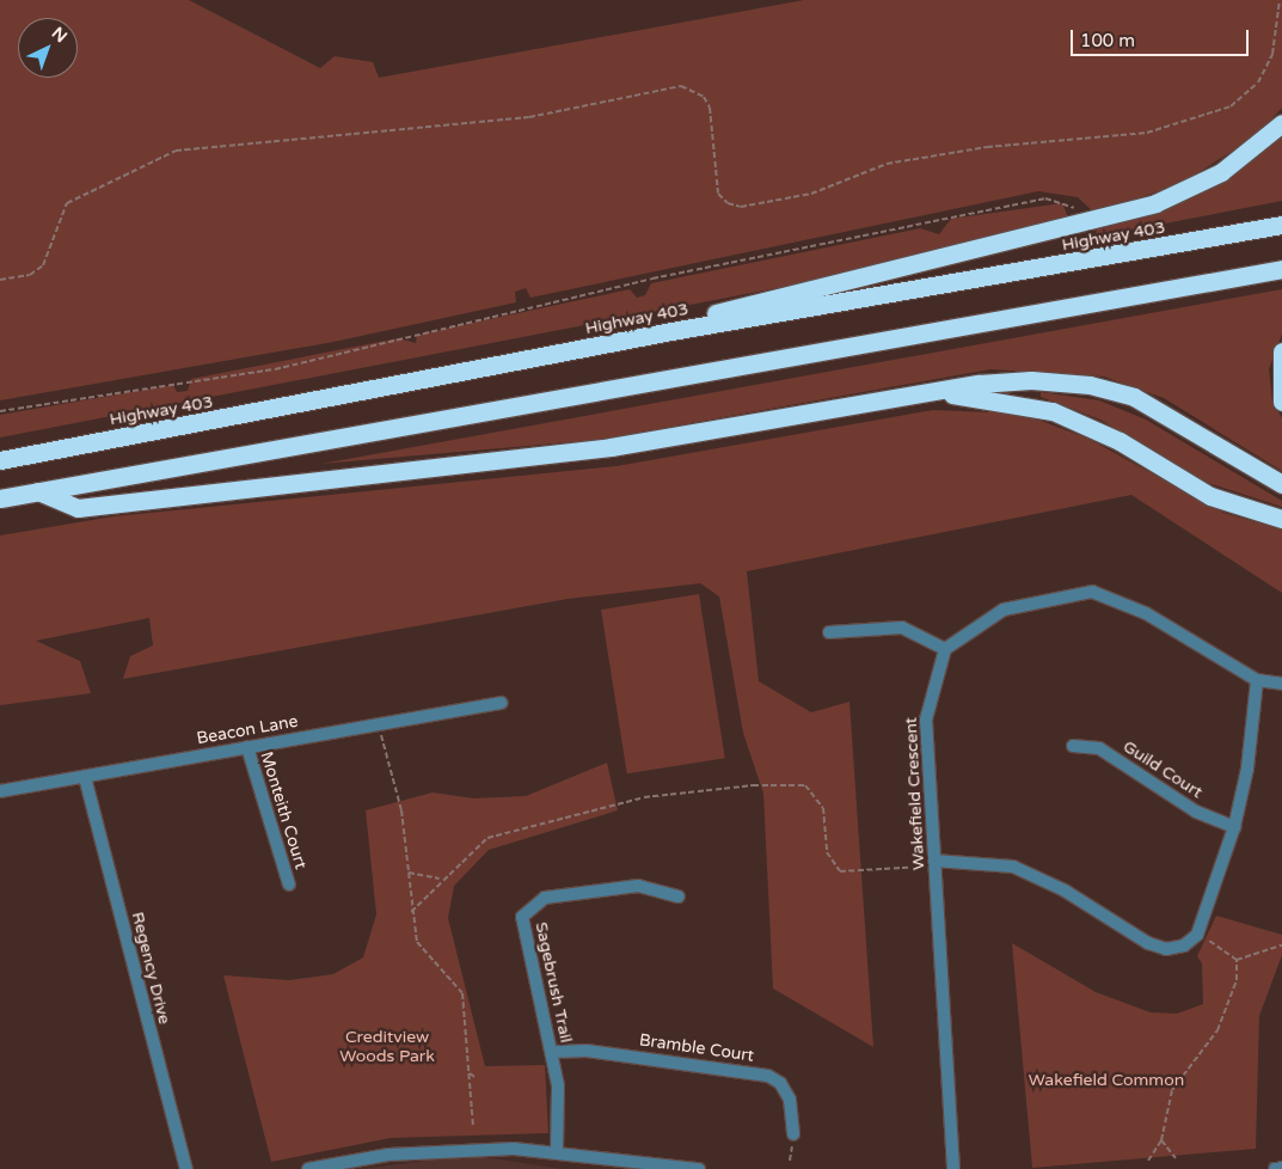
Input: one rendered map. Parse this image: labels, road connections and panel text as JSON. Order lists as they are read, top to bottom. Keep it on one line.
{"streets":{"highway":["Highway 403"],"street":["Beacon Lane","Guild Court","Wakefield Crescent","Monteith Court","Regency Drive","Sagebrush Trail","Bramble Court"]},"crossings":[["Beacon Lane","Monteith Court"],["Beacon Lane","Regency Drive"],["Sagebrush Trail","Bramble Court"]],"parks":["Creditview Woods Park","Wakefield Common"],"scale_bar":"100 m","north":"top right"}
